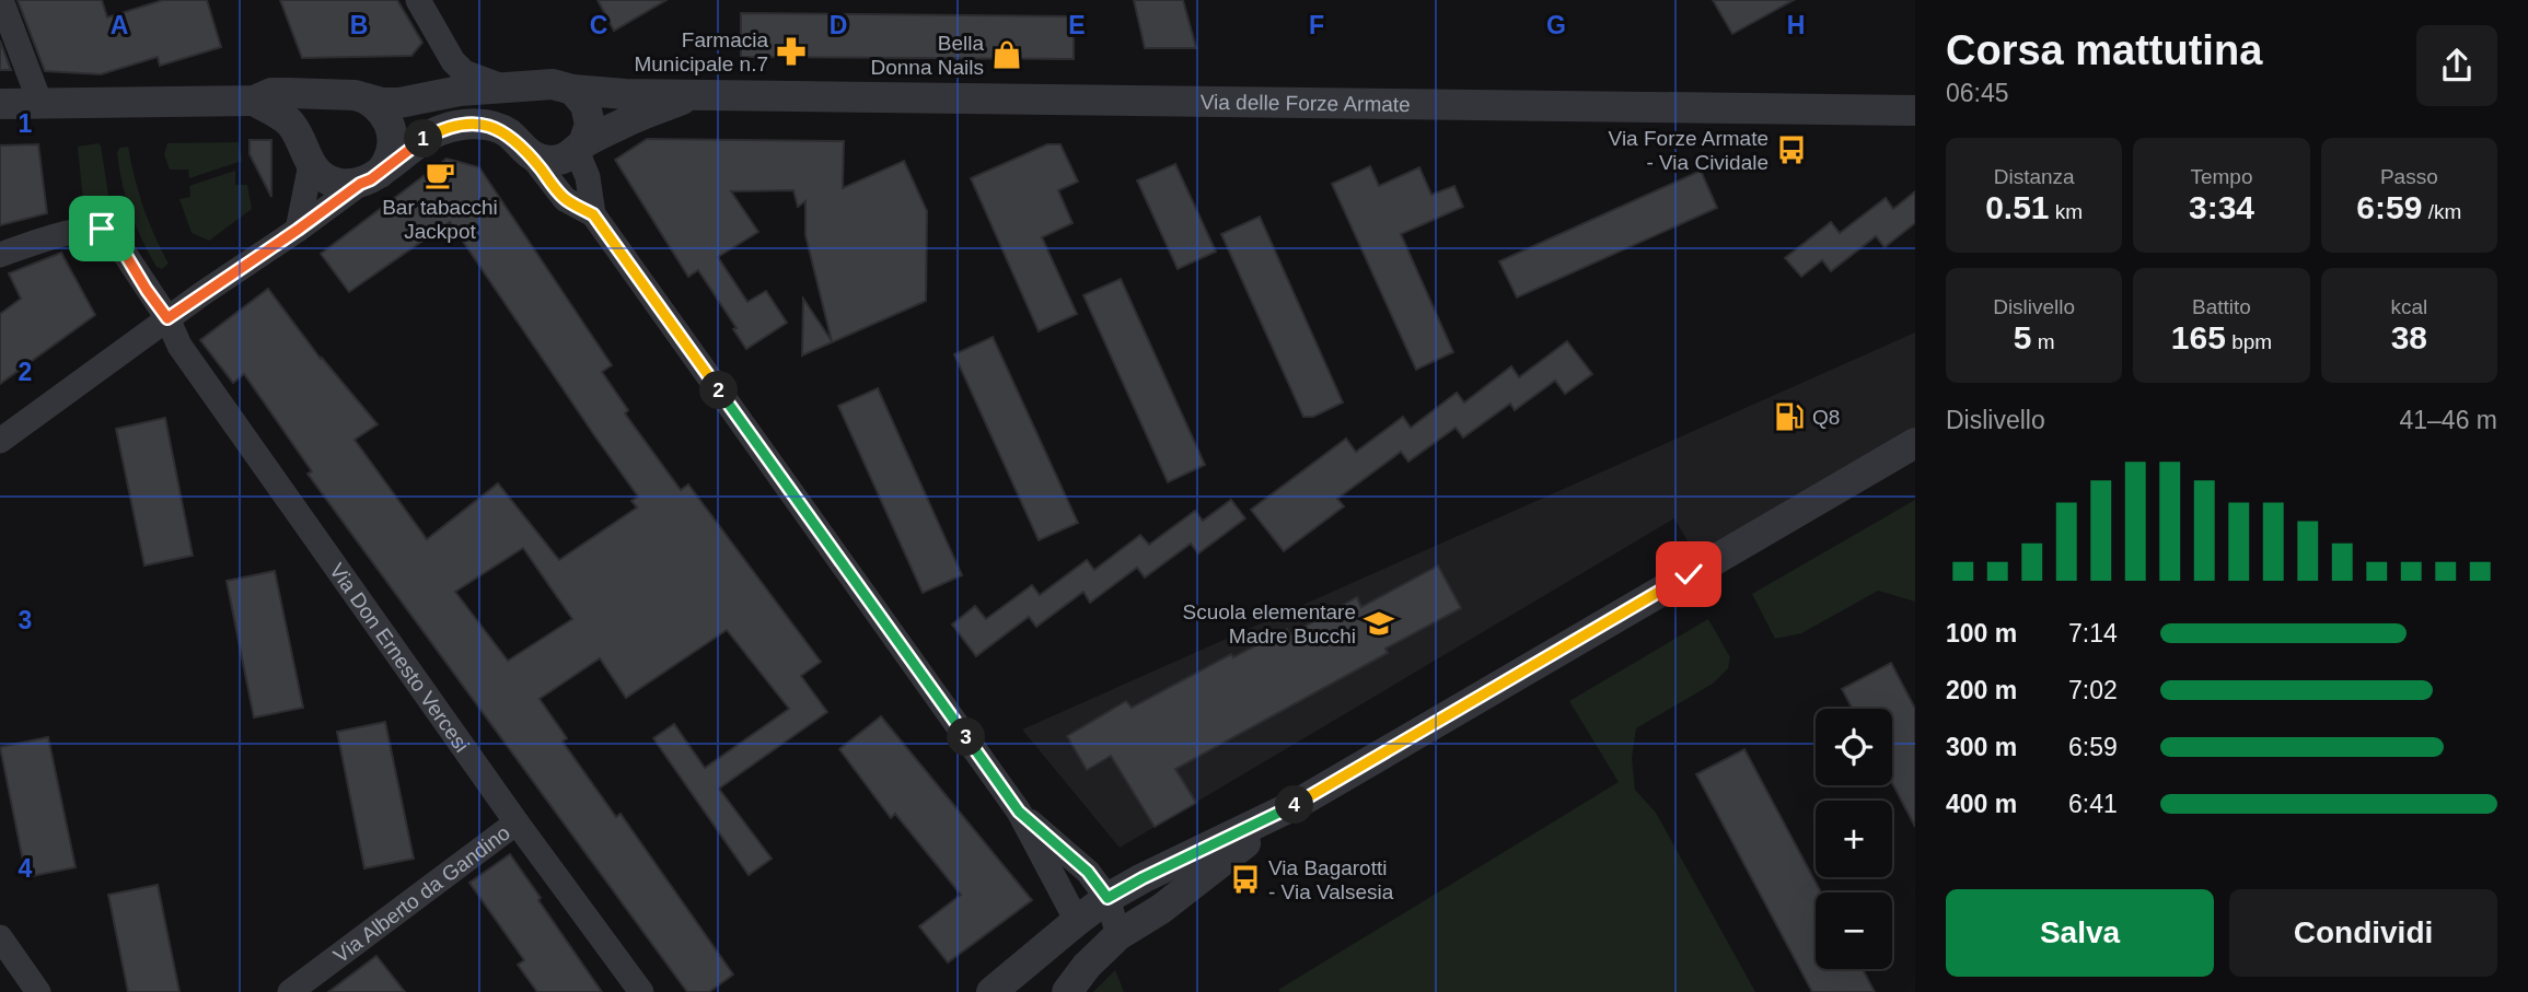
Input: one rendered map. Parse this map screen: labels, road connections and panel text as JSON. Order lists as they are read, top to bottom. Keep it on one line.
{"streets":{"street":["Via delle Forze Armate","Via Don Ernesto Vercesi","Via Alberto da Gandino"]},"crossings":[["Via delle Forze Armate","Via Don Ernesto Vercesi"],["Via Don Ernesto Vercesi","Via Alberto da Gandino"]],"places":{"pharmacy":["Farmacia Municipale n.7"],"shop":["Bella Donna Nails"],"bus stop":["Via Forze Armate - Via Cividale","Via Bagarotti - Via Valsesia"],"cafe":["Bar tabacchi Jackpot"],"fuel station":["Q8"],"school or university":["Scuola elementare Madre Bucchi"]},"page":{"heading":["Corsa mattutina","06:45"],"pins":["1","2","3","4"],"stats":[["Distanza","0.51 km"],["Tempo","3:34"],["Passo","6:59 /km"],["Dislivello","5 m"],["Battito","165 bpm"],["kcal","38"]],"chart":["Dislivello","41–46 m"],"list":[{"name":"100 m","note":"7:14"},{"name":"200 m","note":"7:02"},{"name":"300 m","note":"6:59"},{"name":"400 m","note":"6:41"}],"map_buttons":["+","−"],"buttons":["Salva","Condividi"]},"grid":{"columns":["A","B","C","D","E","F","G","H"],"rows":["1","2","3","4"]}}
